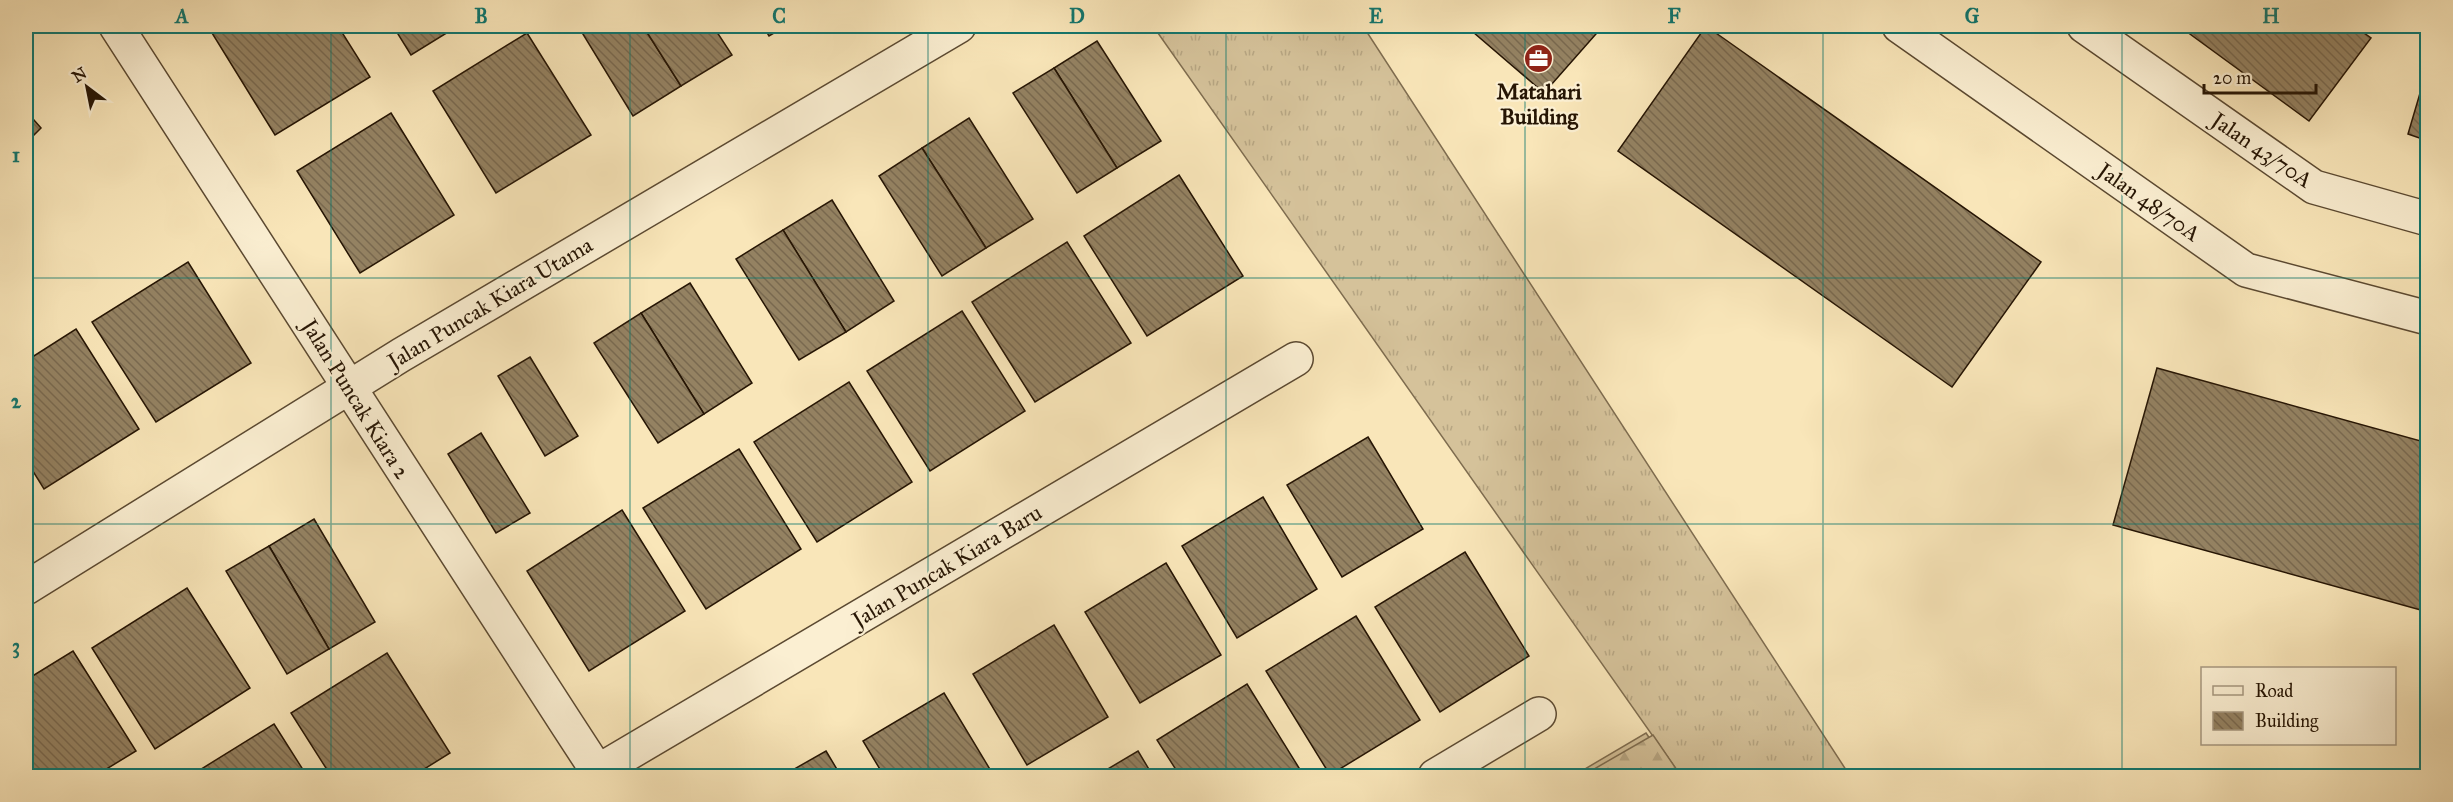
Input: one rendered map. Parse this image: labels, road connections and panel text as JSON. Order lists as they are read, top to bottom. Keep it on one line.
{"streets":{"street":["Jalan 43/70A","Jalan 48/70A","Jalan Puncak Kiara Utama","Jalan Puncak Kiara 2","Jalan Puncak Kiara Baru"]},"crossings":[["Jalan Puncak Kiara Utama","Jalan Puncak Kiara 2"],["Jalan Puncak Kiara 2","Jalan Puncak Kiara Baru"]],"places":{"office":["Matahari Building"]},"legend":["Road","Building"],"scale_bar":"20 m","north":"top left","grid":{"columns":["A","B","C","D","E","F","G","H"],"rows":["1","2","3"]}}
